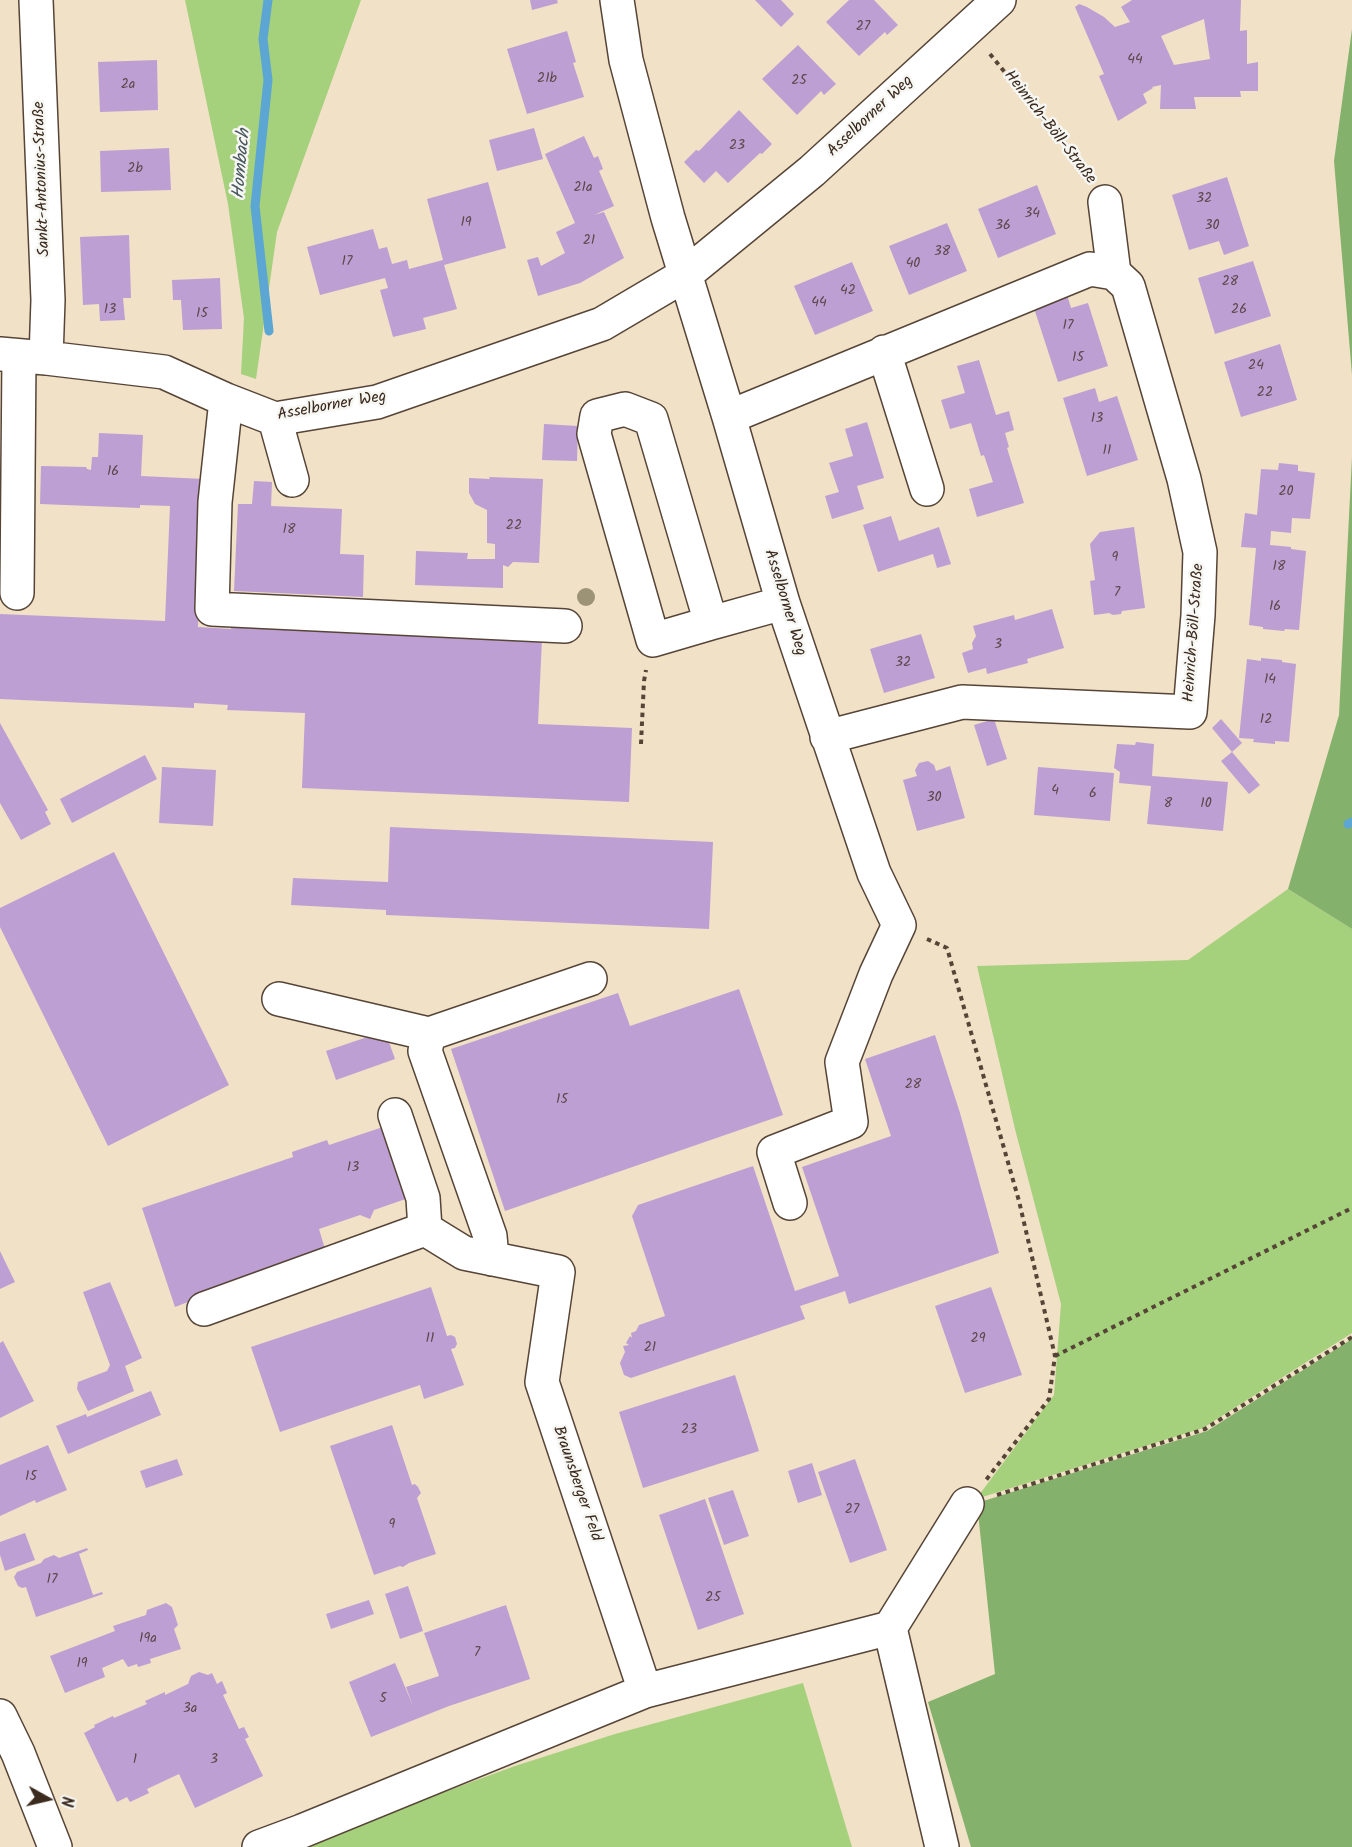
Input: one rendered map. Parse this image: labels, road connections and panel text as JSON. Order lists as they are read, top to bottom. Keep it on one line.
{"streets":{"street":["Asselborner Weg","Heinrich-Böll-Straße","Sankt-Antonius-Straße","Braunsberger Feld"]},"crossings":[["Asselborner Weg","Heinrich-Böll-Straße"],["Asselborner Weg","Sankt-Antonius-Straße"]],"water":["Hombach"],"house_numbers":["27","44","21b","25","2a","23","2b","21a","32","34","19","36","30","21","38","17","40","28","42","44","13","26","15","17","15","24","22","13","11","16","20","22","18","9","18","7","16","3","32","14","12","4","6","30","8","10","28","15","13","11","29","21","23","15","27","9","17","25","19a","7","19","5","3a","1","3"],"north":"right"}
